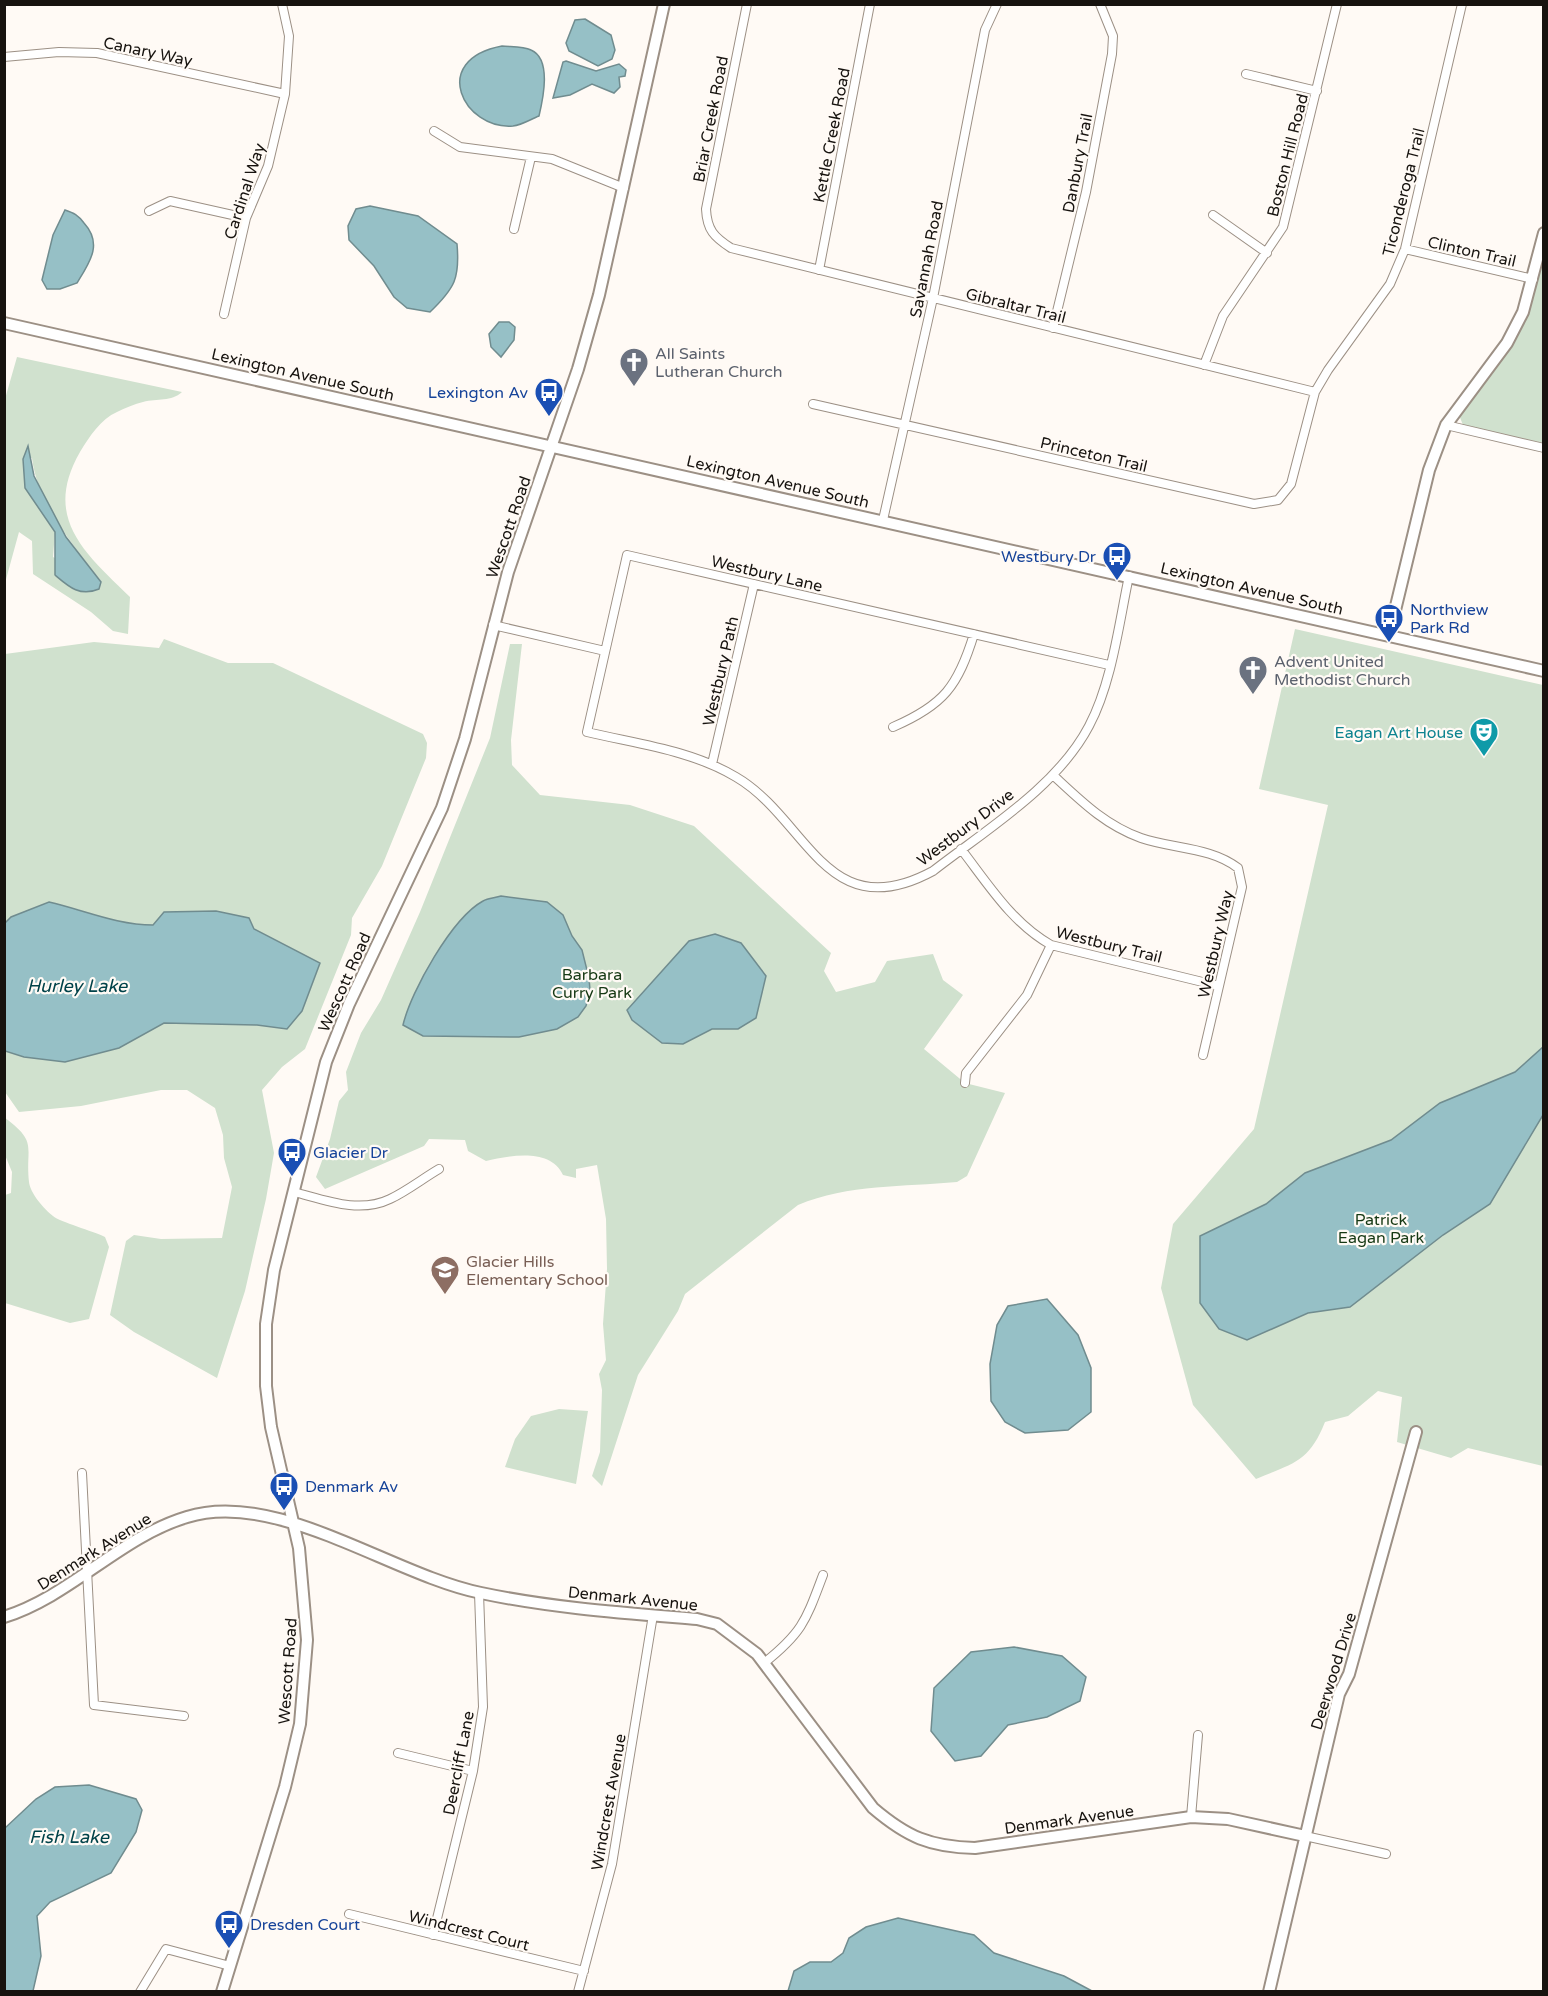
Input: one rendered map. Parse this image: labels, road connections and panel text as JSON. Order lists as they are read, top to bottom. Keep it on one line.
{"streets":{"street":["Canary Way","Briar Creek Road","Kettle Creek Road","Boston Hill Road","Danbury Trail","Cardinal Way","Ticonderoga Trail","Clinton Trail","Savannah Road","Gibraltar Trail","Lexington Avenue South","Princeton Trail","Wescott Road","Westbury Lane","Westbury Path","Westbury Drive","Westbury Trail","Westbury Way","Denmark Avenue","Deerwood Drive","Deercliff Lane","Windcrest Avenue","Windcrest Court"]},"crossings":[["Canary Way","Cardinal Way"],["Briar Creek Road","Gibraltar Trail"],["Kettle Creek Road","Gibraltar Trail"],["Boston Hill Road","Gibraltar Trail"],["Danbury Trail","Gibraltar Trail"],["Ticonderoga Trail","Clinton Trail"],["Ticonderoga Trail","Gibraltar Trail"],["Ticonderoga Trail","Princeton Trail"],["Savannah Road","Gibraltar Trail"],["Savannah Road","Lexington Avenue South"],["Savannah Road","Princeton Trail"],["Lexington Avenue South","Wescott Road"],["Lexington Avenue South","Westbury Drive"],["Wescott Road","Denmark Avenue"],["Westbury Lane","Westbury Path"],["Westbury Lane","Westbury Drive"],["Westbury Path","Westbury Drive"],["Westbury Drive","Westbury Trail"],["Westbury Drive","Westbury Way"],["Westbury Trail","Westbury Way"],["Denmark Avenue","Deerwood Drive"],["Denmark Avenue","Deercliff Lane"],["Denmark Avenue","Windcrest Avenue"],["Deercliff Lane","Windcrest Court"],["Windcrest Avenue","Windcrest Court"]],"water":["Hurley Lake","Fish Lake"],"parks":["Barbara Curry Park","Patrick Eagan Park"],"places":{"church":["All Saints Lutheran Church","Advent United Methodist Church"],"bus stop":["Lexington Av","Westbury Dr","Northview Park Rd","Glacier Dr","Denmark Av","Dresden Court"],"theatre":["Eagan Art House"],"school or university":["Glacier Hills Elementary School"]}}
